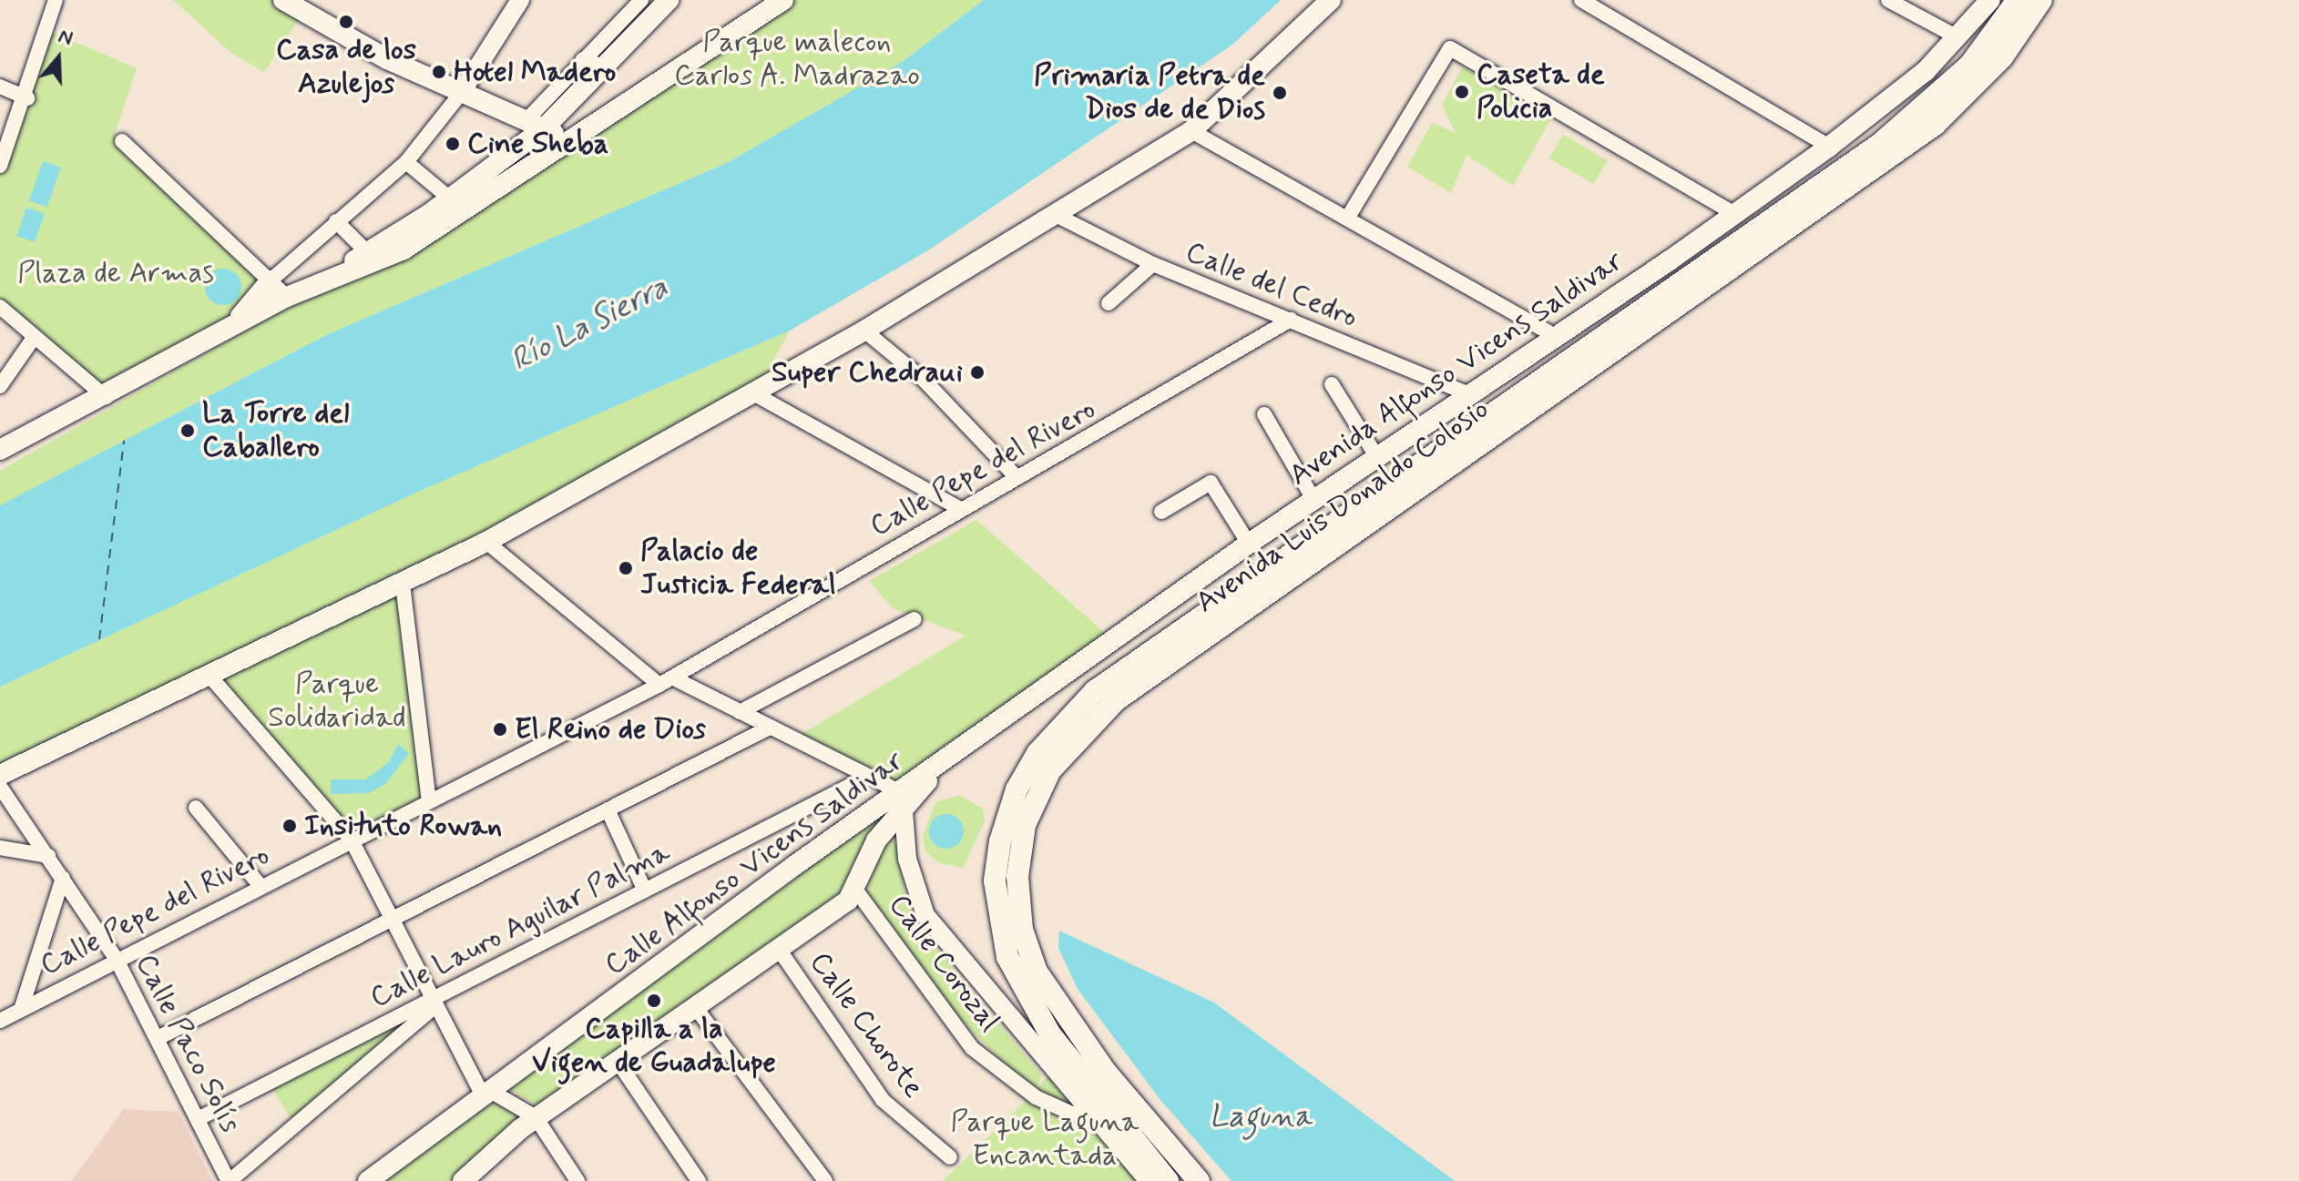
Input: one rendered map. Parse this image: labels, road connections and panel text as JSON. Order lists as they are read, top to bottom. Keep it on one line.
{"streets":{"main road":["Avenida Alfonso Vicens Saldivar","Avenida Luis Donaldo Colosio","Calle Alfonso Vicens Saldivar"],"street":["Calle del Cedro","Calle Pepe del Rivero","Calle Lauro Aguilar Palma","Calle Corozal","Calle Chorote","Calle Paco Solís"]},"crossings":[["Calle del Cedro","Avenida Alfonso Vicens Saldivar"],["Calle del Cedro","Calle Pepe del Rivero"],["Avenida Alfonso Vicens Saldivar","Calle Alfonso Vicens Saldivar"],["Calle Pepe del Rivero","Calle Paco Solís"],["Avenida Luis Donaldo Colosio","Calle Alfonso Vicens Saldivar"],["Avenida Luis Donaldo Colosio","Calle Corozal"],["Calle Alfonso Vicens Saldivar","Calle Corozal"],["Calle Lauro Aguilar Palma","Calle Paco Solís"]],"water":["Río La Sierra","Laguna"],"parks":["Parque malecon Carlos A. Madrazao","Plaza de Armas","Parque Solidaridad","Parque Laguna Encantada"],"places":["Casa de los Azulejos","Hotel Madero","Caseta de Policia","Primaria Petra de Dios de de Dios","Cine Sheba","Super Chedraui","La Torre del Caballero","Palacio de Justicia Federal","El Reino de Dios","Insituto Rowan","Capilla a la Vigen de Guadalupe"],"north":"top"}
